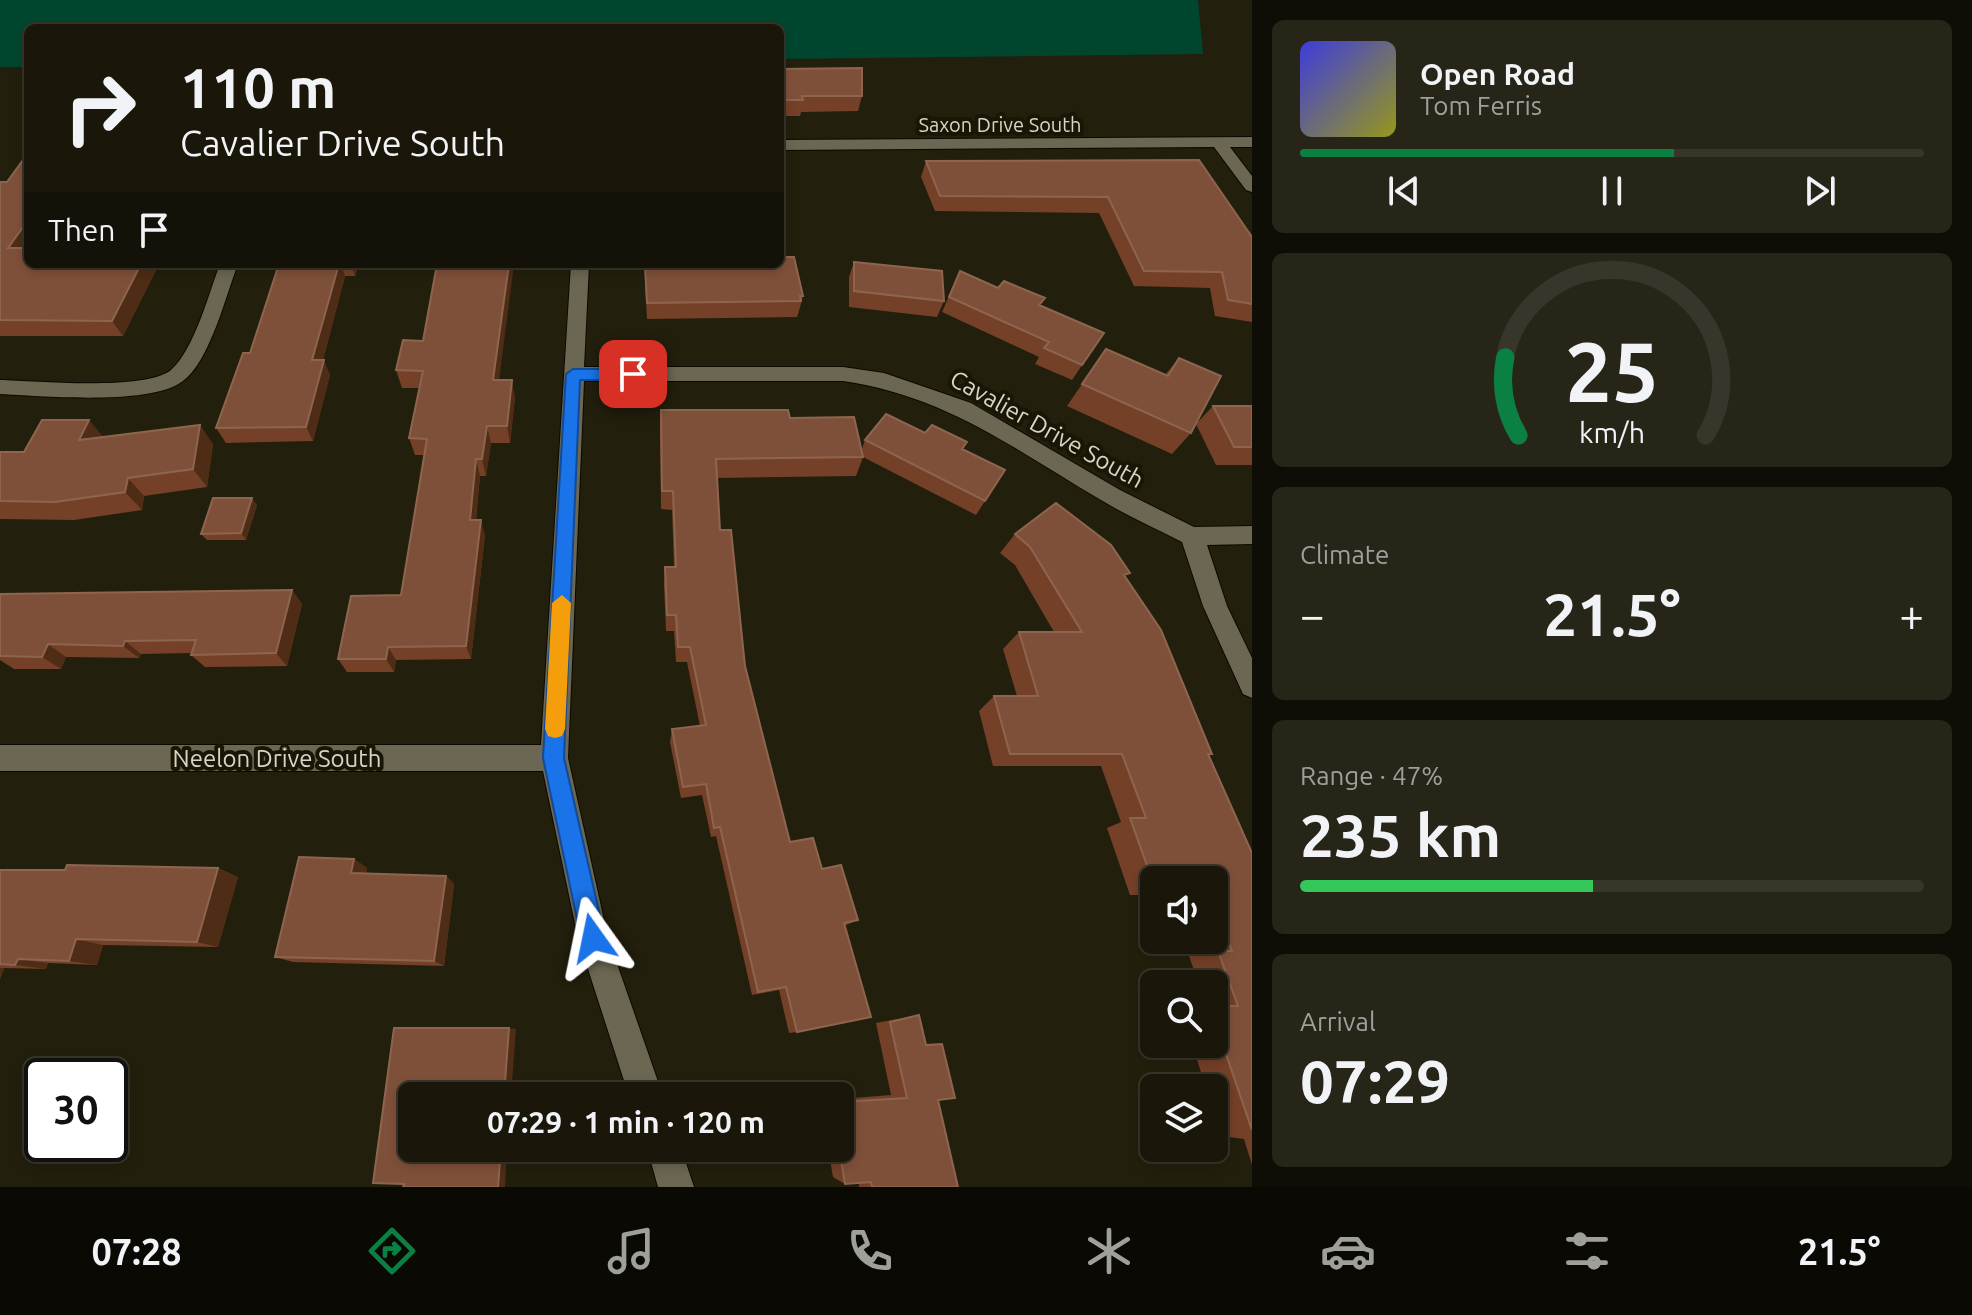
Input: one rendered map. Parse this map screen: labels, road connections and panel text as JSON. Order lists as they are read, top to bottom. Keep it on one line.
{"streets":{"street":["Saxon Drive South","Cavalier Drive South","Neelon Drive South"]},"page":{"turn":["110 m","Cavalier Drive South"],"song":["Open Road","Tom Ferris"],"then":"Then","tile":["Climate",["Range · 47%","235 km"],["Arrival","07:29"]],"heat":["−","21.5°","+"],"limit":"30","trip":"07:29 · 1 min · 120 m","tabs":["07:28","21.5°"],"gauge":["25","km/h"]}}
